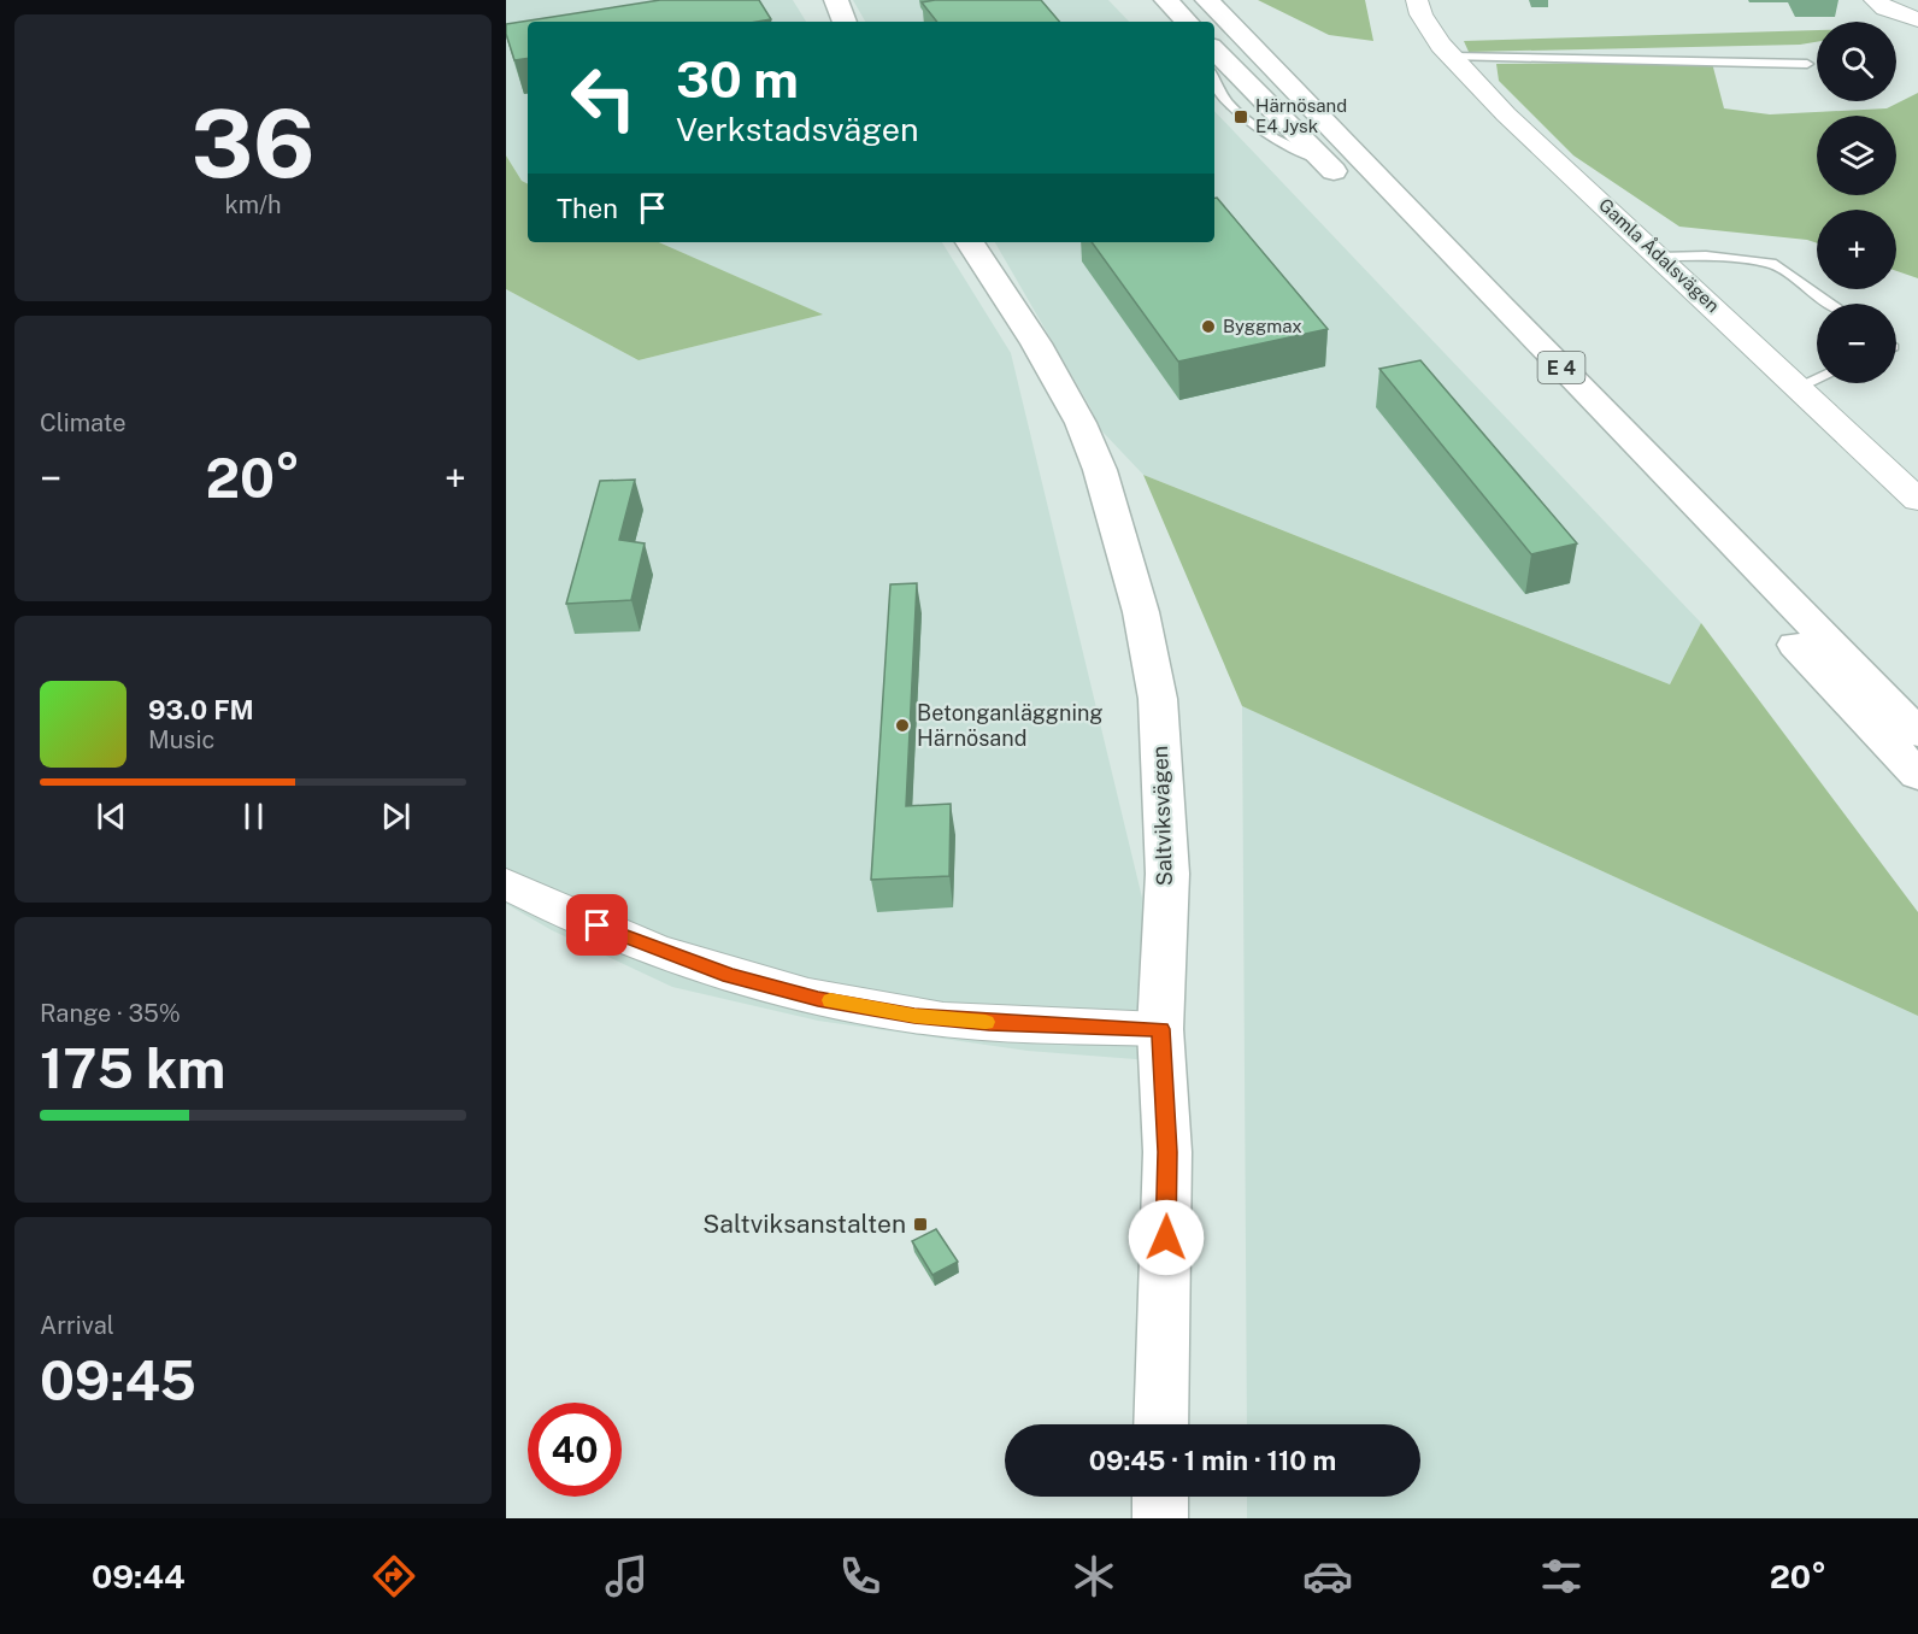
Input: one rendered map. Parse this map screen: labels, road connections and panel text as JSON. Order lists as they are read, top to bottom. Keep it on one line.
{"streets":{"main road":["E 4","Saltviksvägen"],"street":["Gamla Ådalsvägen"]},"places":{"transit":["Härnösand E4 Jysk","Saltviksanstalten"],"other":["Byggmax","Betonganläggning Härnösand"]},"page":{"tile":[["36","km/h"],"Climate",["Range · 35%","175 km"],["Arrival","09:45"]],"map_buttons":["+","−"],"turn":["30 m","Verkstadsvägen"],"then":"Then","heat":["−","20°","+"],"song":["93.0 FM","Music"],"limit":"40","trip":"09:45 · 1 min · 110 m","tabs":["09:44","20°"]}}
